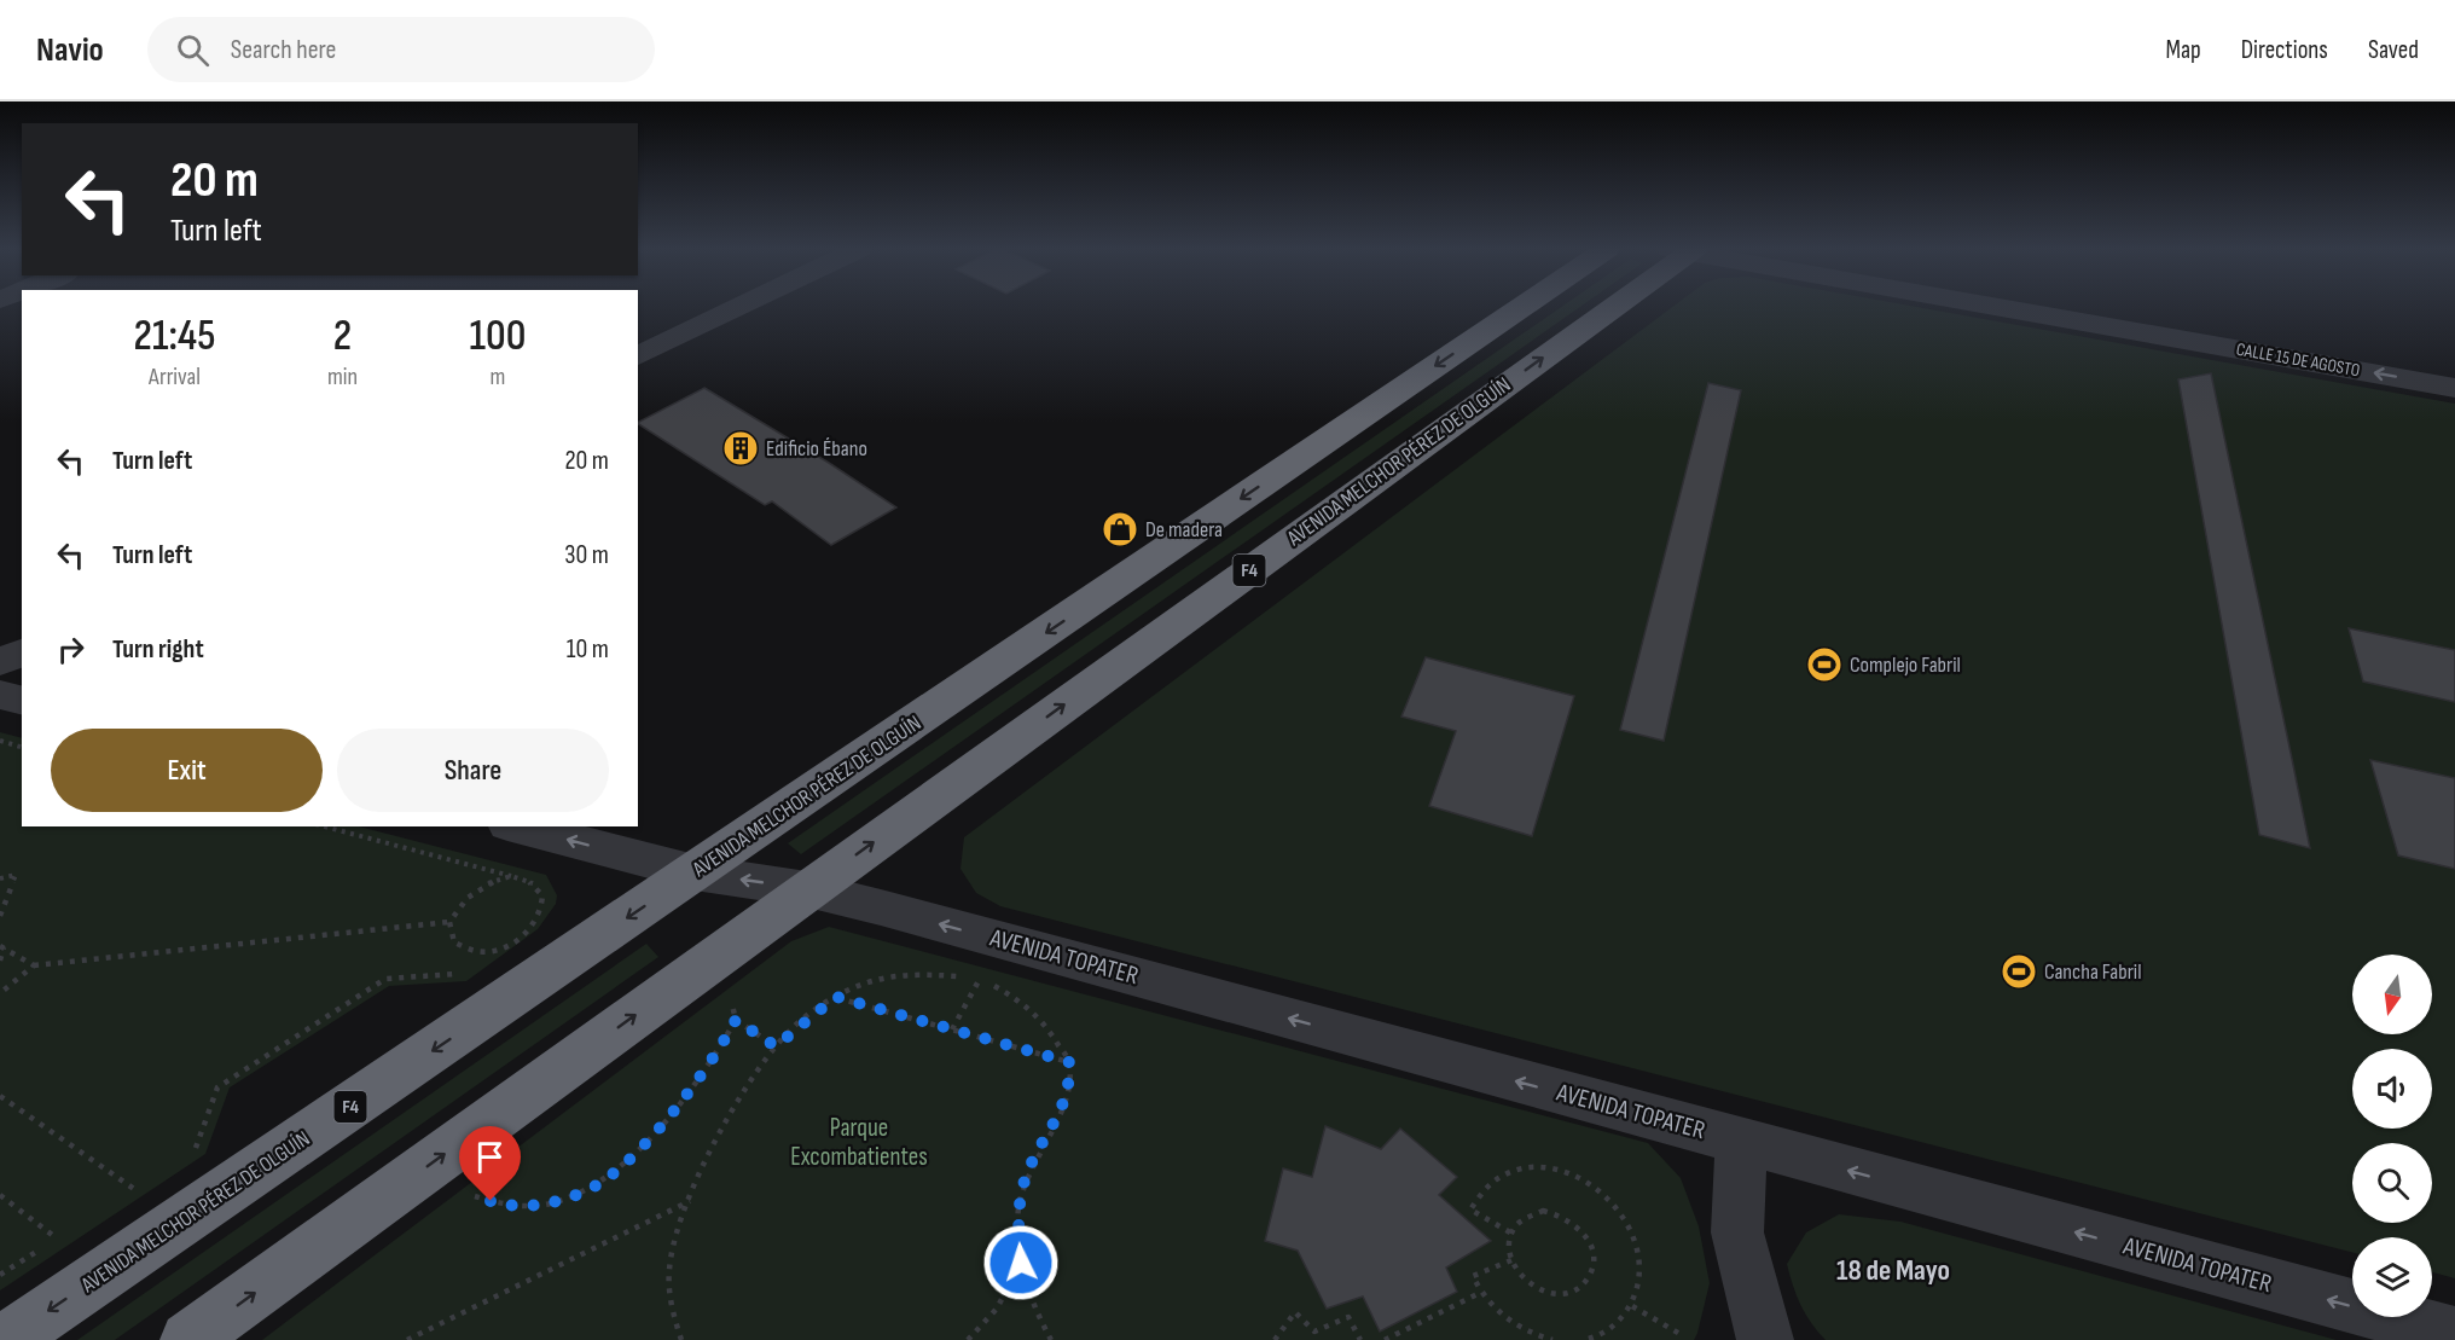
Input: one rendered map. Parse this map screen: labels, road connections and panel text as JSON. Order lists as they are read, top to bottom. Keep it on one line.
{"streets":{"highway":["AVENIDA MELCHOR PÉREZ DE OLGUÍN","F4"],"street":["CALLE 15 DE AGOSTO","AVENIDA TOPATER"]},"crossings":[["AVENIDA MELCHOR PÉREZ DE OLGUÍN","AVENIDA TOPATER"]],"one_way":["CALLE 15 DE AGOSTO","AVENIDA TOPATER"],"districts":["18 de Mayo"],"parks":["Parque Excombatientes"],"places":{"building":["Edificio Ébano"],"shop":["De madera"],"sports":["Complejo Fabril","Cancha Fabril"]},"north":"bottom","page":{"header":"Navio","search":"Search here","nav":["Map","Directions","Saved"],"turn":["20 m","Turn left"],"eta":["21:45","Arrival","2","min","100","m"],"list":[{"name":"Turn left","value":"20 m"},{"name":"Turn left","value":"30 m"},{"name":"Turn right","value":"10 m"}],"buttons":["Exit","Share"]}}
